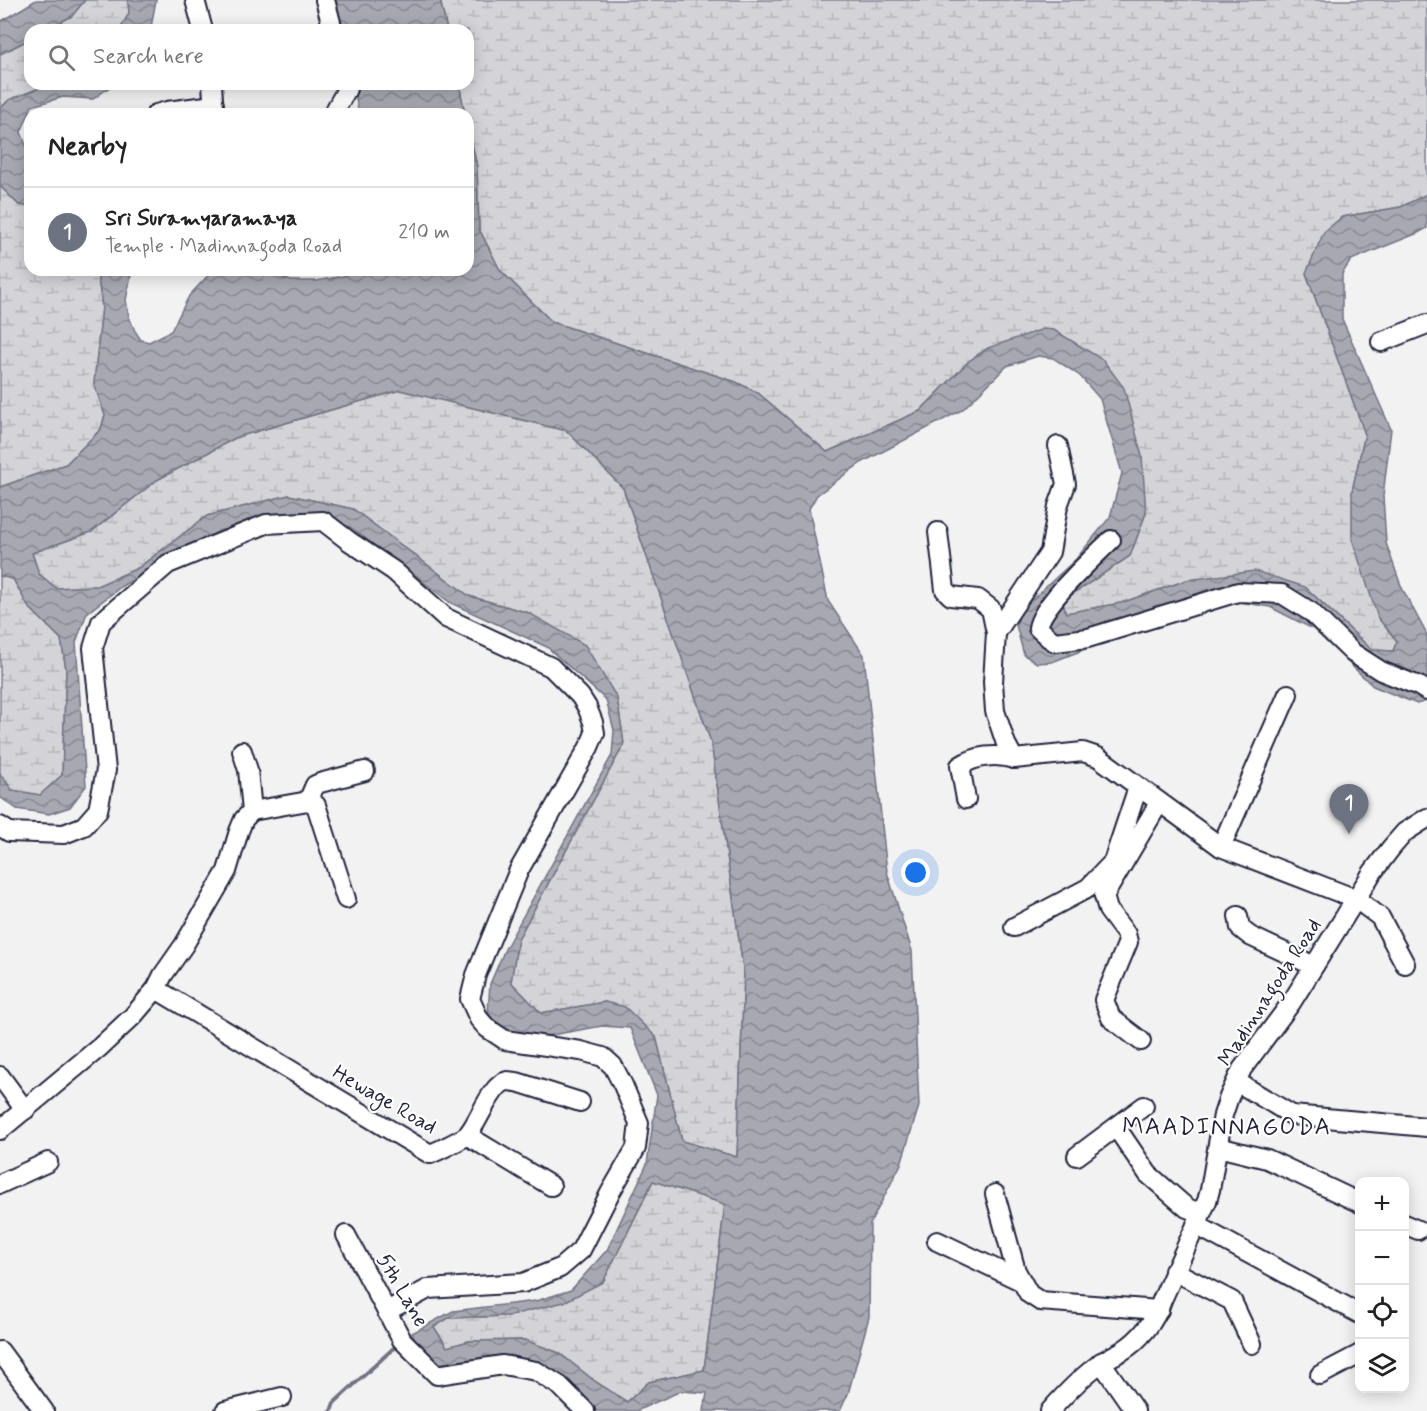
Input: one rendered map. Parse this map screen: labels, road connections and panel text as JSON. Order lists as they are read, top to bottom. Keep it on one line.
{"streets":{"street":["Madinnagoda Road","Hewage Road","5th Lane"]},"districts":["MAADINNAGODA"],"page":{"search":"Search here","heading":"Nearby","list":[{"mark":"1","name":"Sri Suramyaramaya","note":"Temple · Madinnagoda Road","value":"210 m"}],"pins":"1","map_buttons":["+","−"]}}
